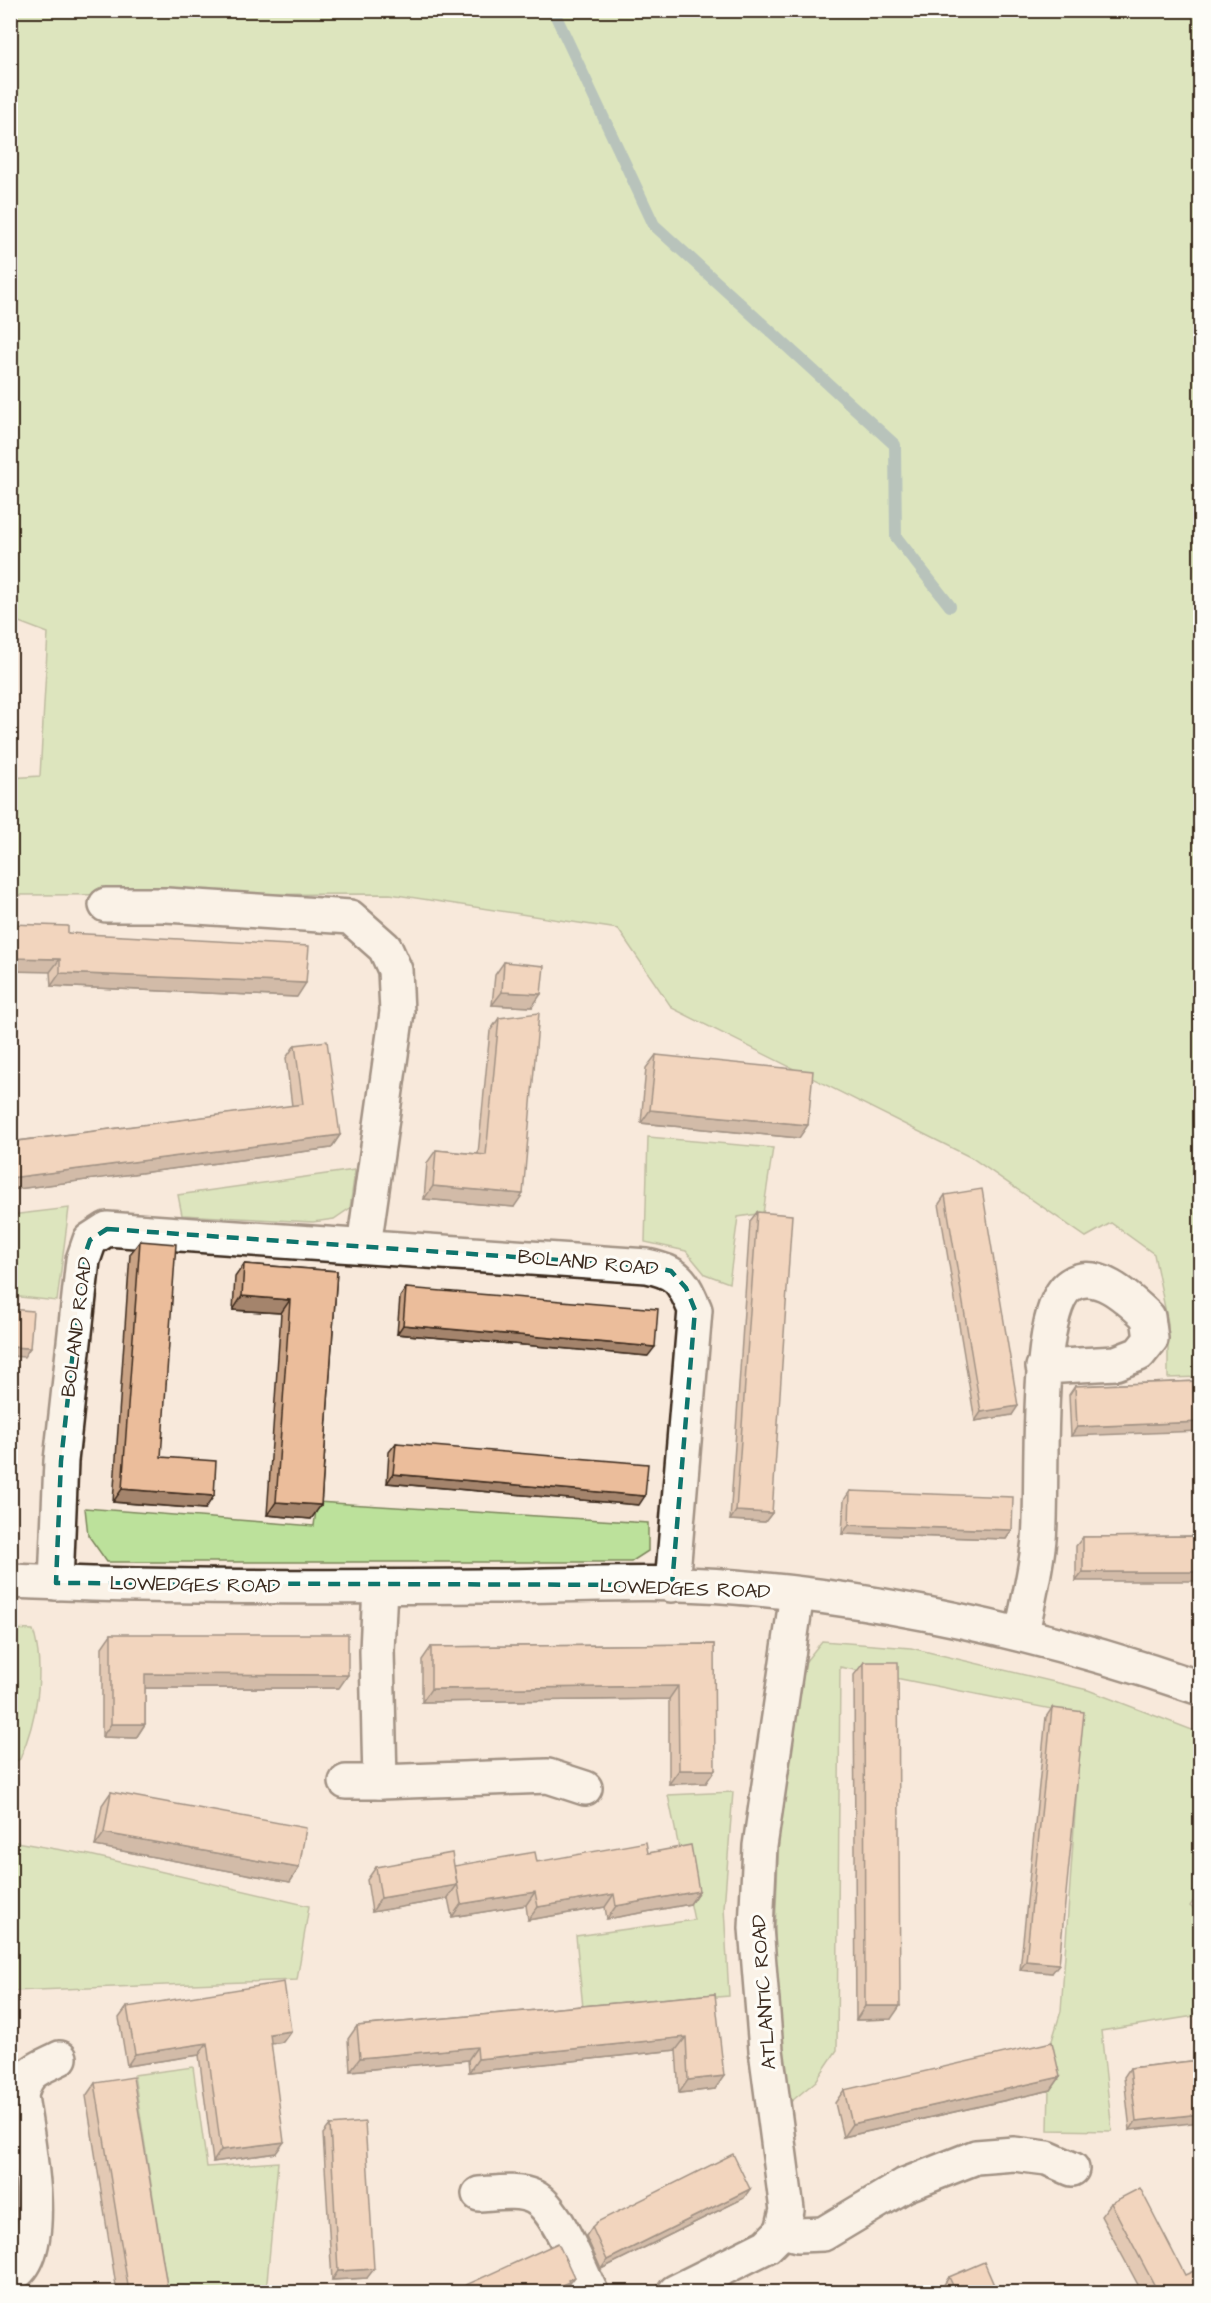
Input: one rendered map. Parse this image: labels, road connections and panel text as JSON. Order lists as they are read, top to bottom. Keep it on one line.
{"streets":{"street":["BOLAND ROAD","LOWEDGES ROAD","ATLANTIC ROAD"]},"crossings":[["BOLAND ROAD","LOWEDGES ROAD"],["LOWEDGES ROAD","ATLANTIC ROAD"]]}
